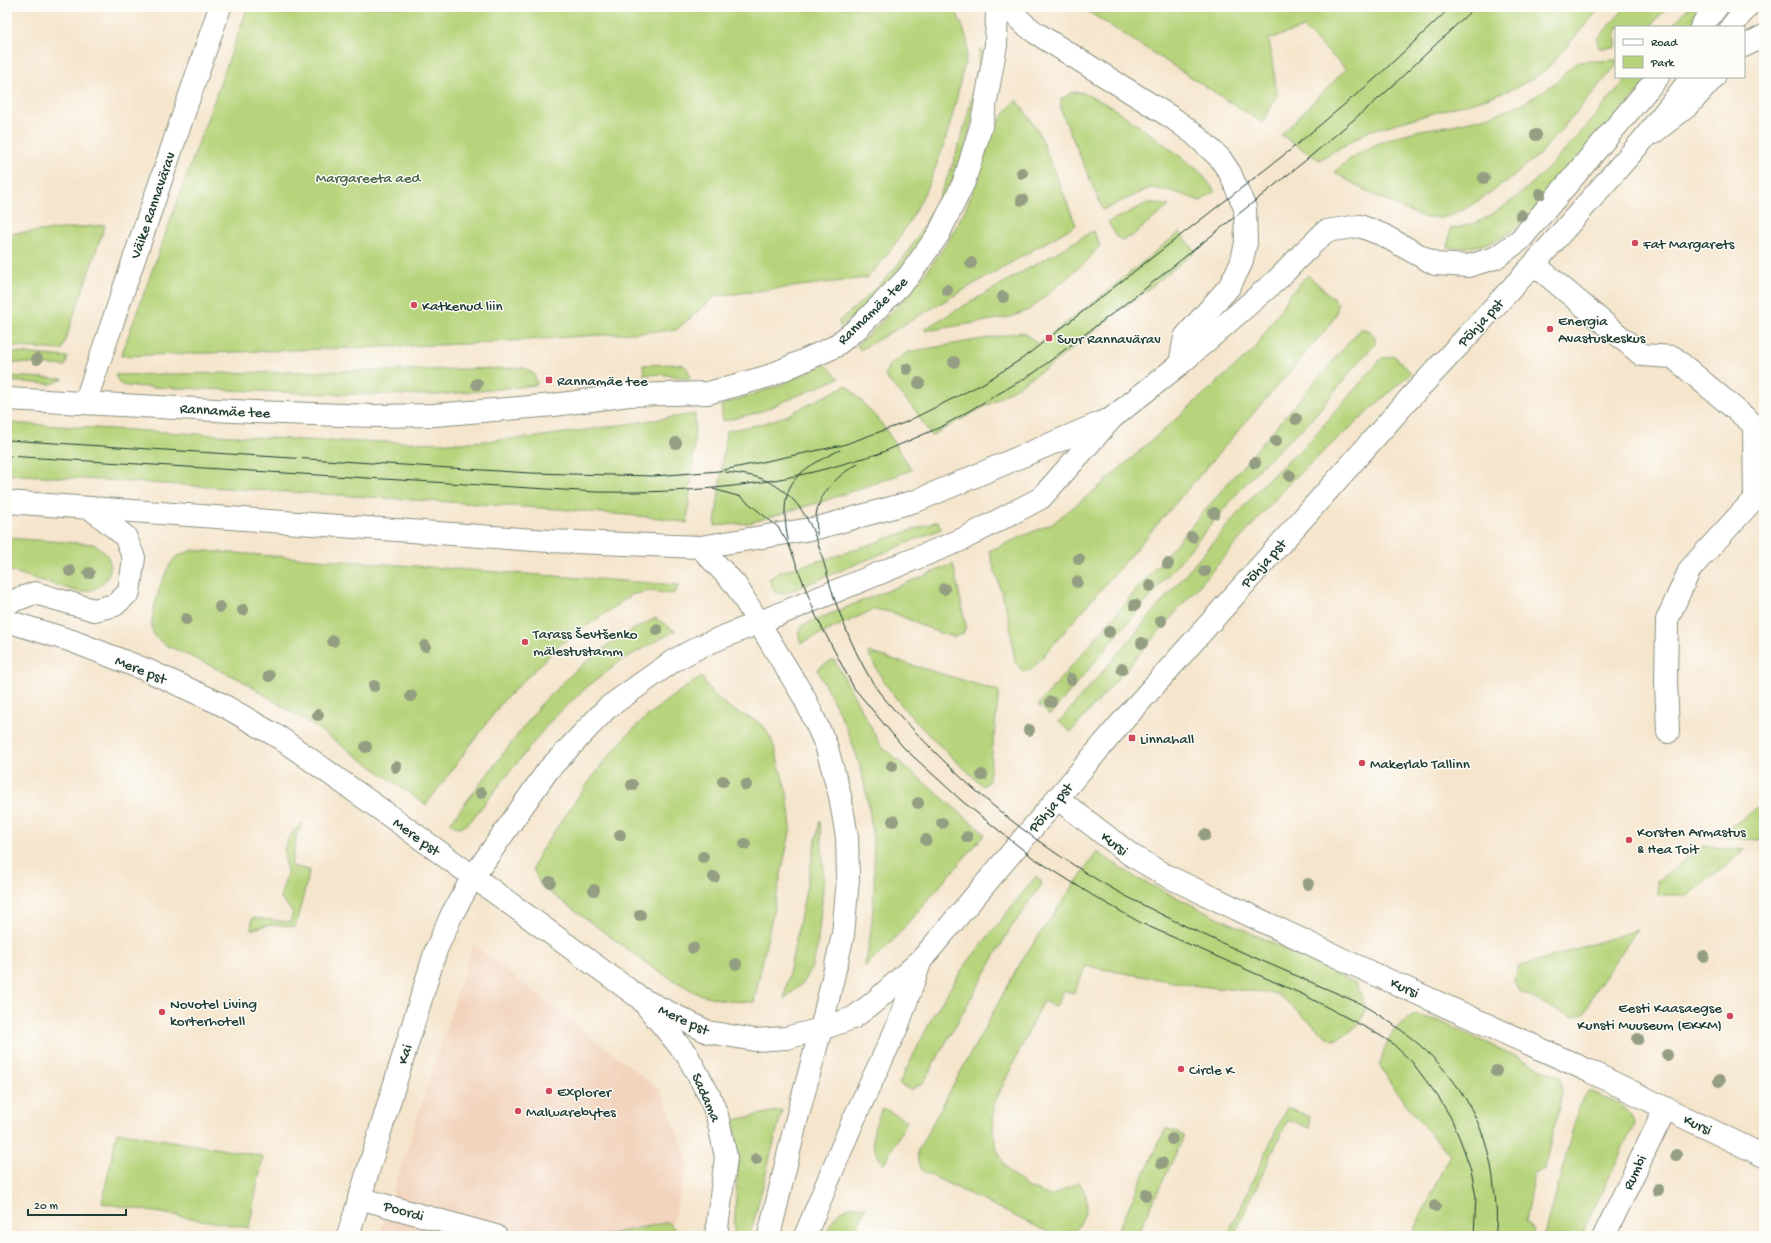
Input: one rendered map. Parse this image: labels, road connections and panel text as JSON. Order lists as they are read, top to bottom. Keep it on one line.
{"streets":{"main road":["Väike Rannavärav","Rannamäe tee","Põhja pst","Mere pst","Kursi","Kai","Sadama","Rumbi","Poordi"]},"crossings":[["Väike Rannavärav","Rannamäe tee"],["Põhja pst","Mere pst"],["Põhja pst","Kursi"],["Mere pst","Kai"],["Mere pst","Sadama"],["Kursi","Rumbi"],["Kai","Poordi"]],"parks":["Margareeta aed"],"places":{"other":["Fat Margarets","Katkenud liin","Energia Avastuskeskus","Tarass Ševtšenko mälestustamm","Makerlab Tallinn","Korsten Armastus & Hea Toit","Novotel Living korterhotell","Eesti Kaasaegse Kunsti Muuseum (EKKM)","Circle K","Explorer","Malwarebytes"],"transit":["Suur Rannavärav","Rannamäe tee","Linnahall"]},"legend":["Road","Park"],"scale_bar":"20 m"}
